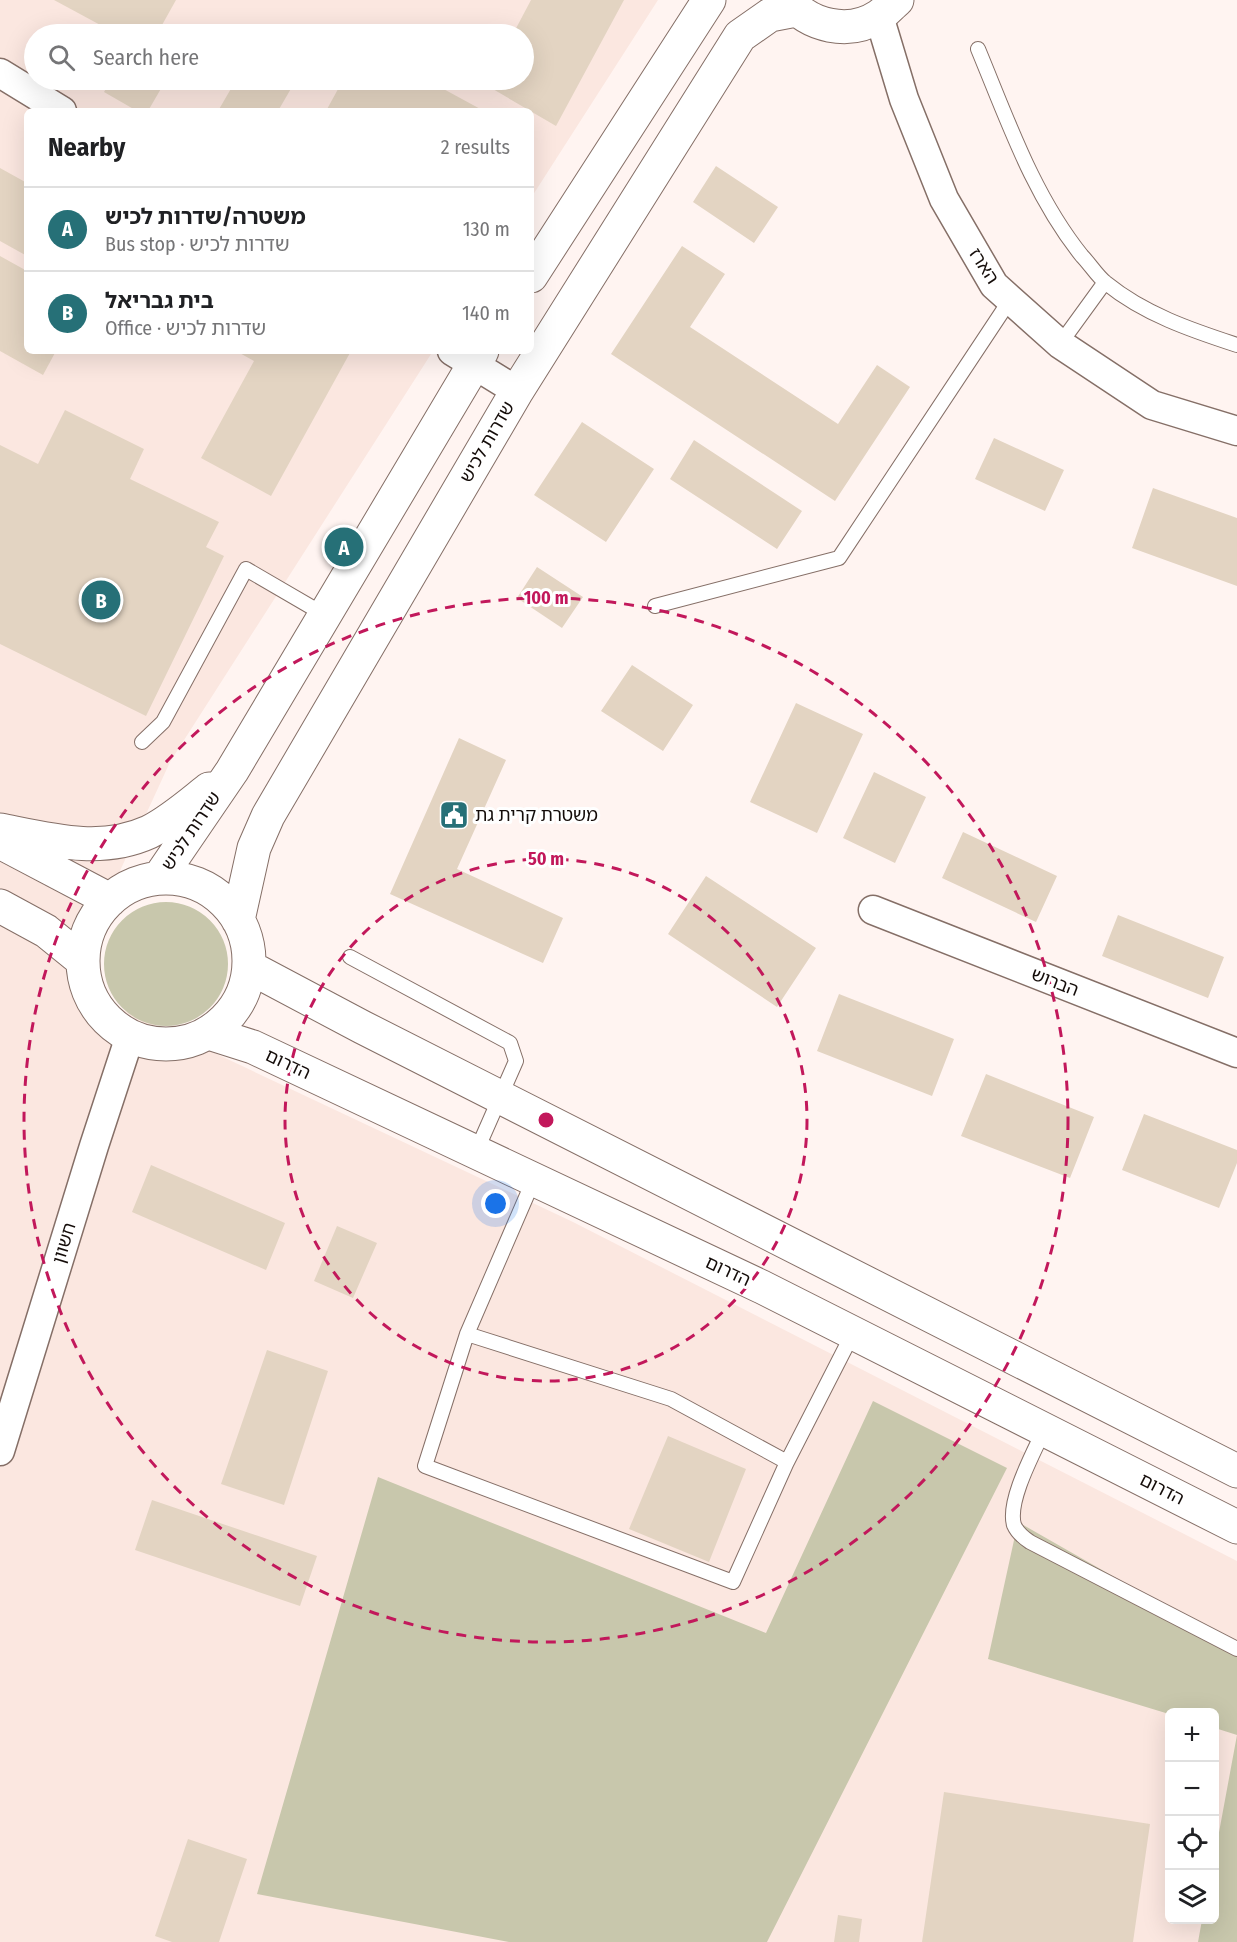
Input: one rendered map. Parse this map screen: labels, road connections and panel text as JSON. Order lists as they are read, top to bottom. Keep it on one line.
{"streets":{"main road":["שדרות לכיש","הדרום"],"street":["הארז","הברוש","חשוון"]},"crossings":[["שדרות לכיש","הדרום"],["שדרות לכיש","חשוון"],["הדרום","חשוון"]],"places":{"public building":["משטרת קרית גת"]},"page":{"search":"Search here","heading":["Nearby","2 results"],"list":[{"mark":"A","name":"משטרה/שדרות לכיש","note":"Bus stop · שדרות לכיש","value":"130 m"},{"mark":"B","name":"בית גבריאל","note":"Office · שדרות לכיש","value":"140 m"}],"pins":["A","B"],"map_buttons":["+","−"]},"rings":["100 m","50 m"]}
